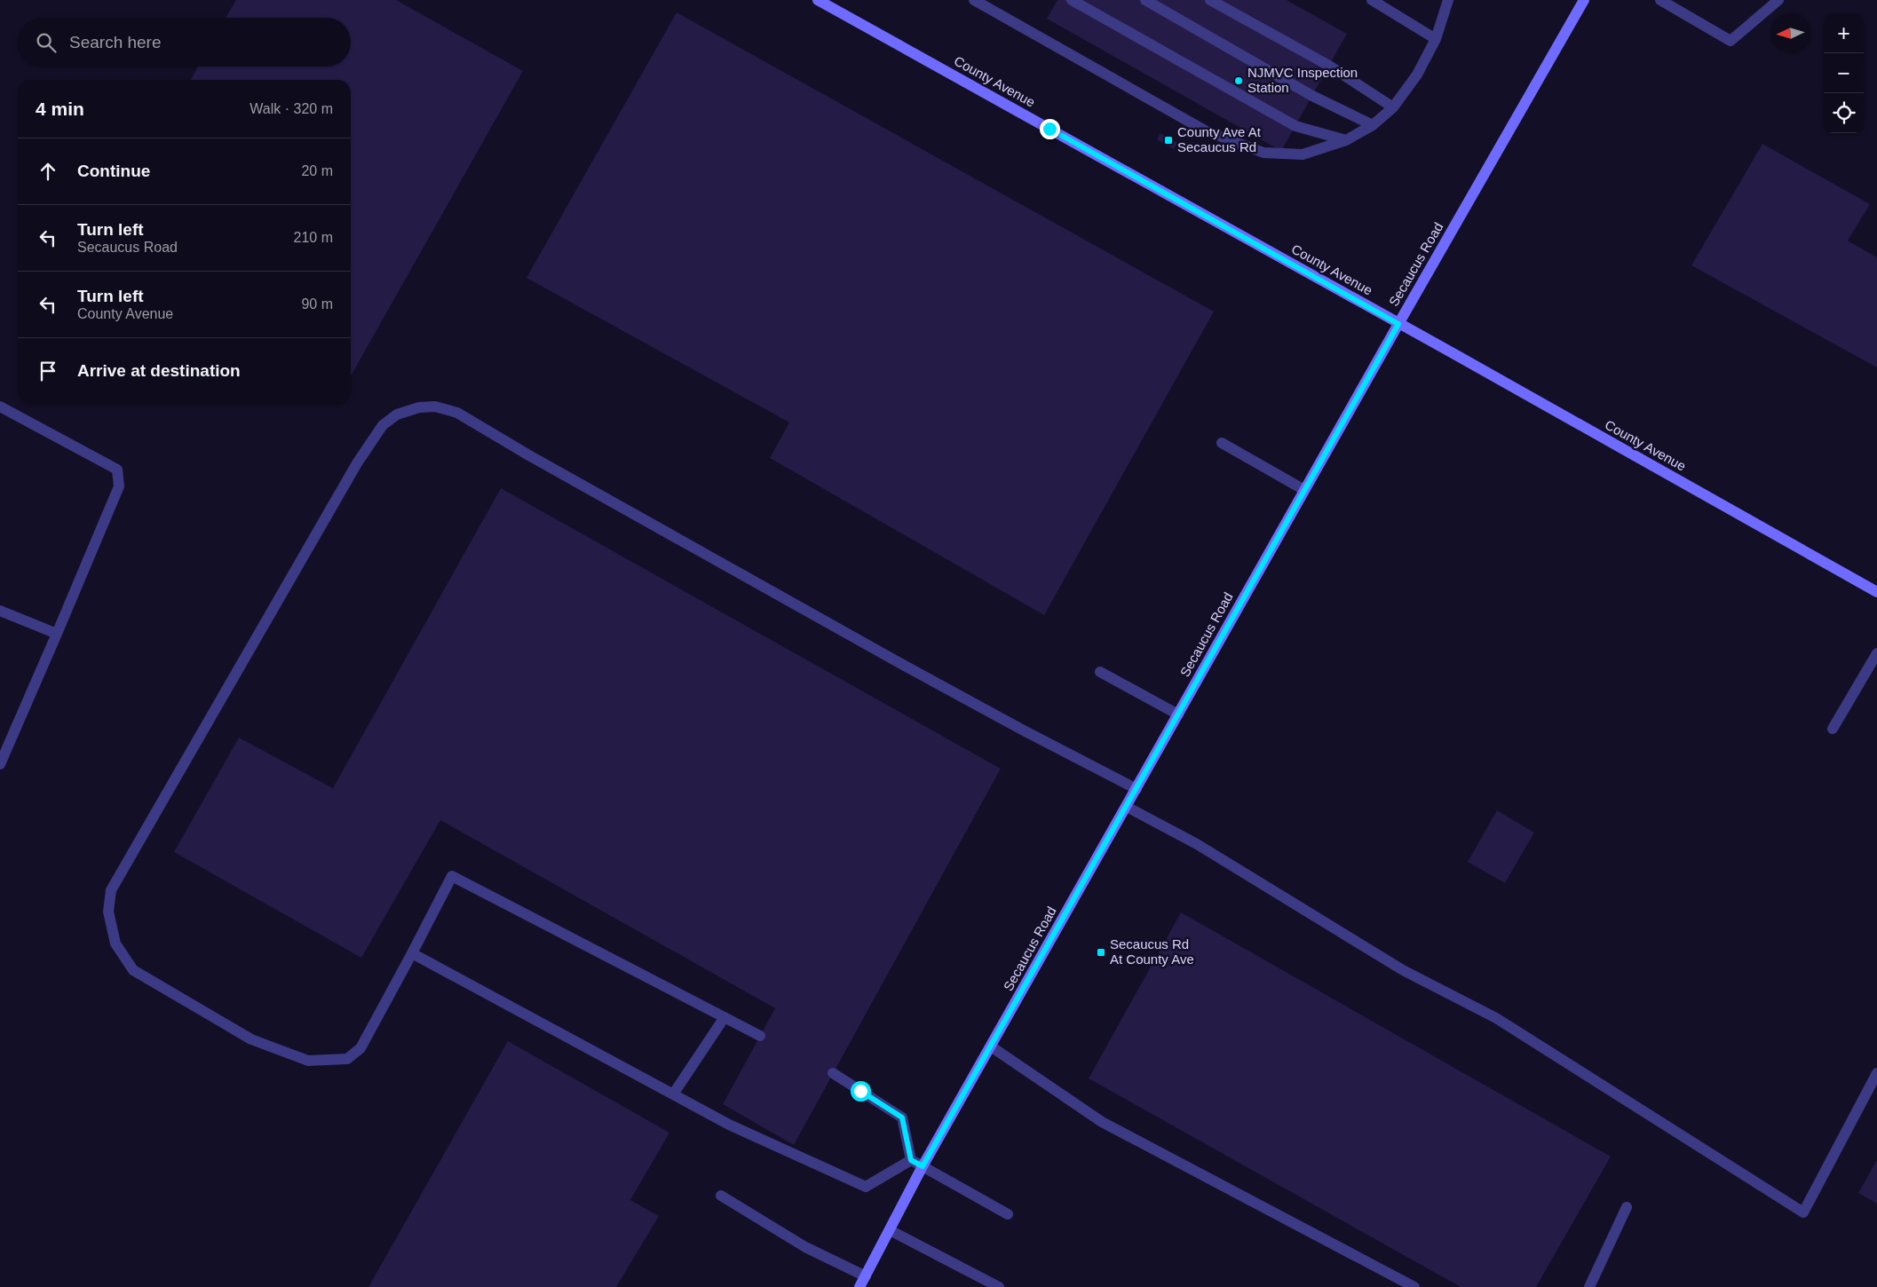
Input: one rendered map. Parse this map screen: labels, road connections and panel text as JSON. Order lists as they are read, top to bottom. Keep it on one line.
{"streets":{"main road":["County Avenue","Secaucus Road"]},"crossings":[["County Avenue","Secaucus Road"]],"places":{"other":["NJMVC Inspection Station"],"transit":["County Ave At Secaucus Rd","Secaucus Rd At County Ave"]},"north":"left","page":{"map_buttons":["+","−"],"search":"Search here","heading":["4 min","Walk · 320 m"],"list":[["Continue","20 m"],["Turn left","Secaucus Road","210 m"],["Turn left","County Avenue","90 m"],"Arrive at destination"]}}
